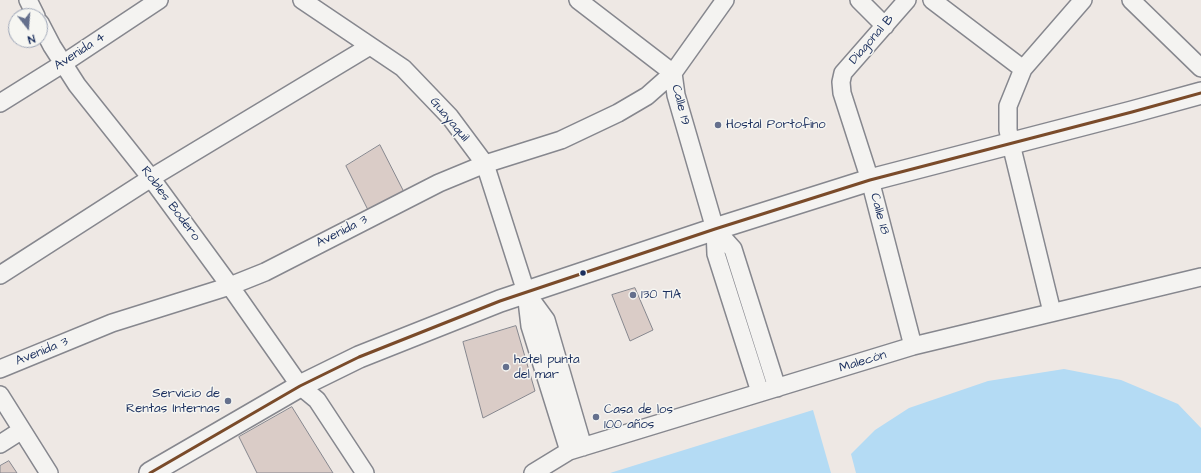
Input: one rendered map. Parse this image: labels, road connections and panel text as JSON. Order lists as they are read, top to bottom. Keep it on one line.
{"streets":{"street":["Diagonal B","Avenida 4","Calle 19","Guayaquil","Robles Bodero","Calle 18","Avenida 3","Malecón"]},"crossings":[["Diagonal B","Calle 18"],["Avenida 4","Robles Bodero"],["Calle 19","Avenida 3"],["Calle 19","Malecón"],["Guayaquil","Avenida 3"],["Guayaquil","Malecón"],["Robles Bodero","Avenida 3"],["Calle 18","Malecón"]],"places":["Hostal Portofino","130 TIA","hotel punta del mar","Servicio de Rentas Internas","Casa de los 100 años"],"north":"bottom"}
